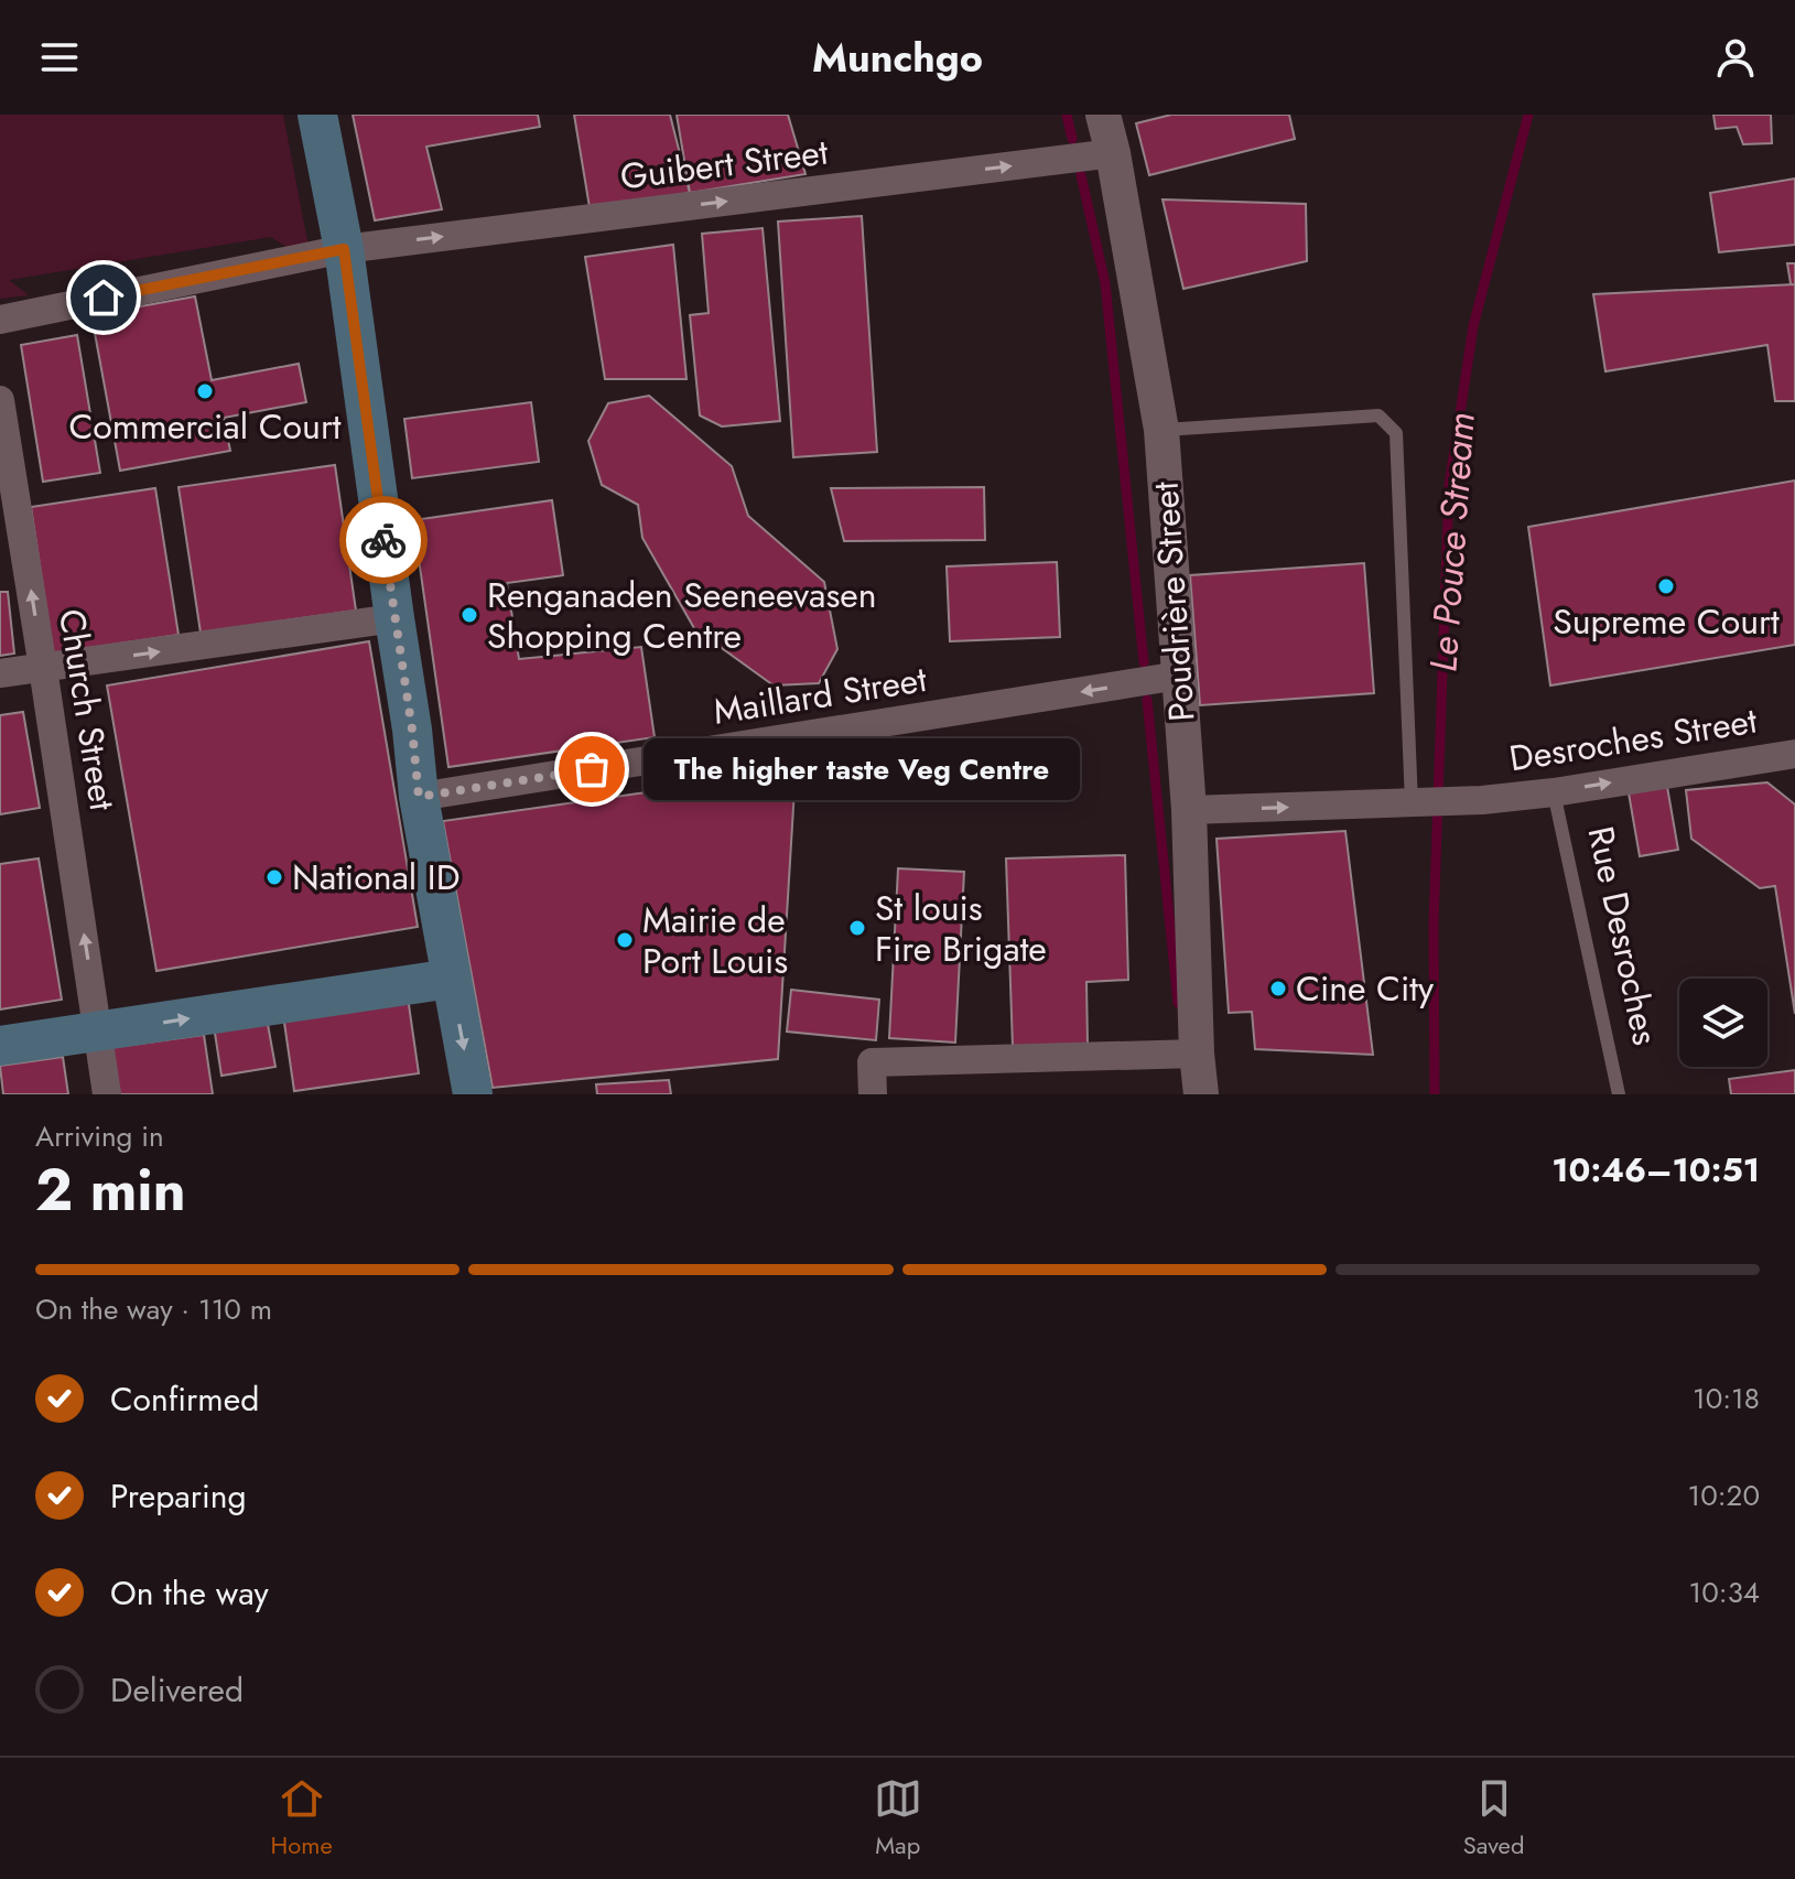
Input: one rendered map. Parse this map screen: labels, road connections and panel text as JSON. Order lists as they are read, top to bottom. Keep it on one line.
{"streets":{"street":["Guibert Street","Poudrière Street","Maillard Street","Church Street","Desroches Street"],"lane":["Rue Desroches"]},"crossings":[["Guibert Street","Poudrière Street"],["Poudrière Street","Maillard Street"],["Desroches Street","Rue Desroches"]],"one_way":["Guibert Street","Maillard Street","Church Street","Desroches Street"],"water":["Le Pouce Stream"],"places":["Commercial Court","Supreme Court","Renganaden Seeneevasen Shopping Centre","The higher taste Veg Centre","National ID","St louis Fire Brigate","Mairie de Port Louis","Cine City"],"page":{"header":"Munchgo","bubble":"The higher taste Veg Centre","heading":["2 min","Arriving in","10:46–10:51"],"bar":"On the way · 110 m","list":[["Confirmed","10:18"],["Preparing","10:20"],["On the way","10:34"],"Delivered"],"tabs":["Home","Map","Saved"]}}
